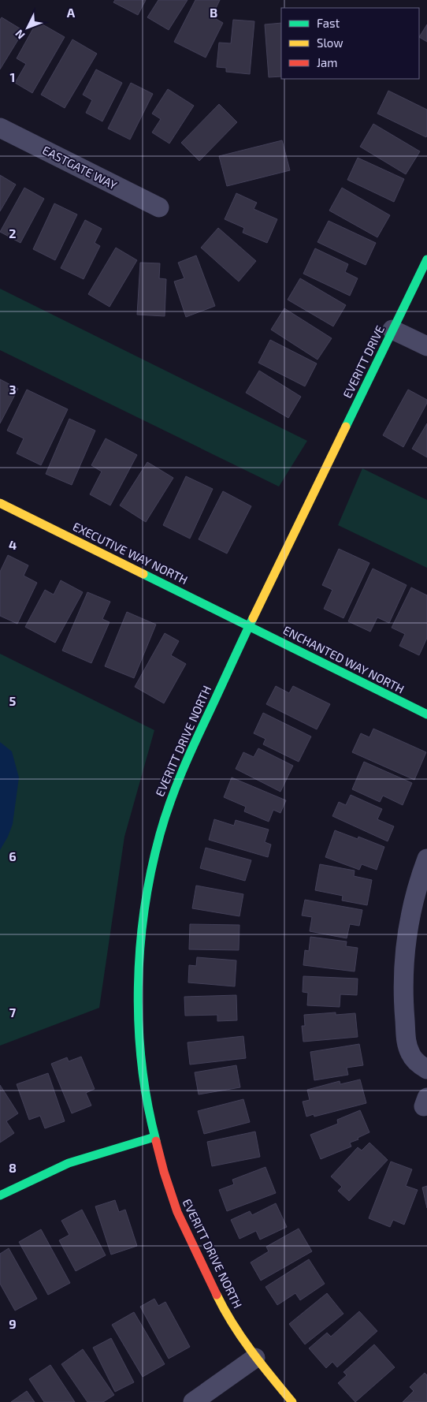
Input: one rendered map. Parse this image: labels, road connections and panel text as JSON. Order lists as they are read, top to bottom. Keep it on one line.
{"streets":{"street":["EASTGATE WAY","EVERITT DRIVE","EXECUTIVE WAY NORTH","ENCHANTED WAY NORTH","EVERITT DRIVE NORTH"]},"crossings":[["EVERITT DRIVE","EVERITT DRIVE NORTH"],["EXECUTIVE WAY NORTH","ENCHANTED WAY NORTH"],["EXECUTIVE WAY NORTH","EVERITT DRIVE NORTH"],["ENCHANTED WAY NORTH","EVERITT DRIVE NORTH"]],"legend":["Fast","Slow","Jam"],"north":"bottom left","grid":{"columns":["A","B"],"rows":["1","2","3","4","5","6","7","8","9"]}}
